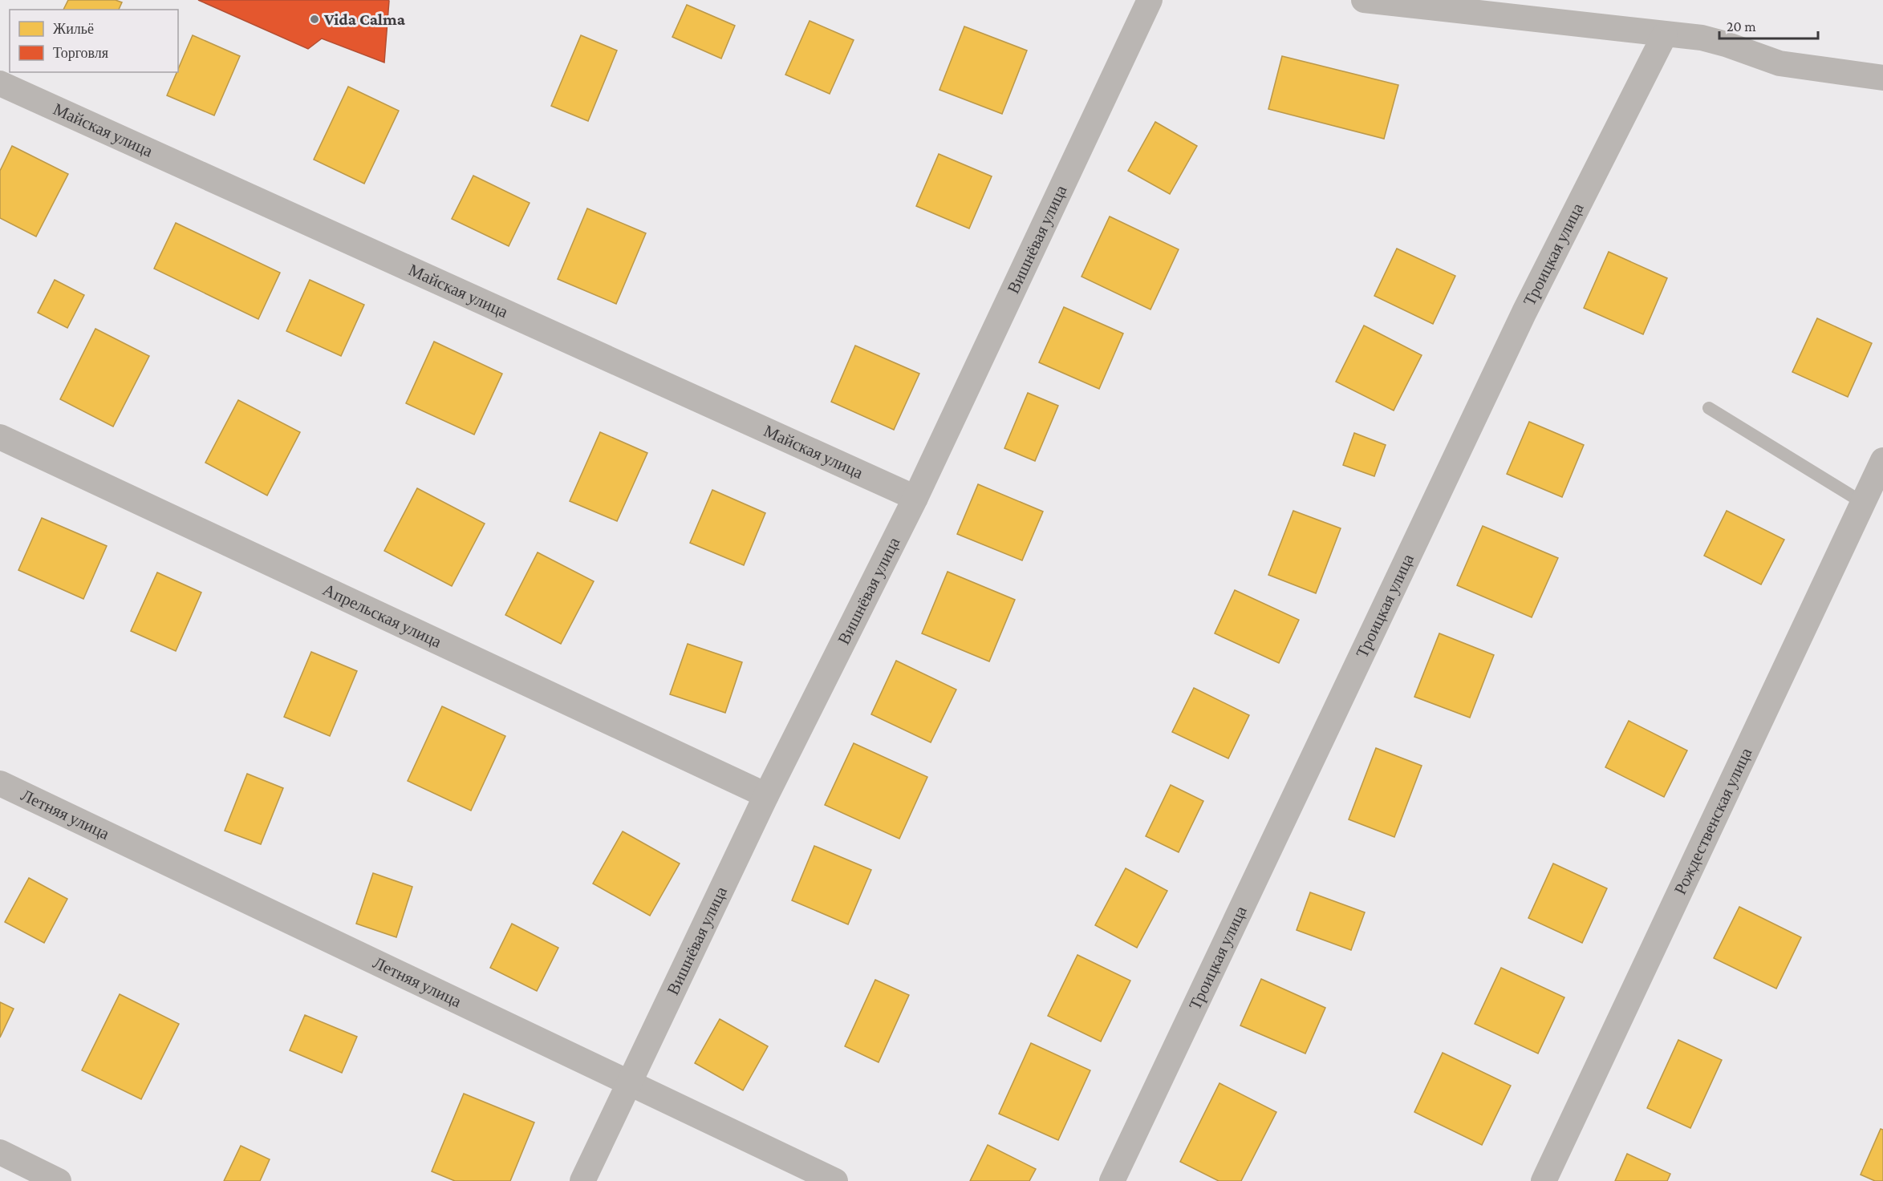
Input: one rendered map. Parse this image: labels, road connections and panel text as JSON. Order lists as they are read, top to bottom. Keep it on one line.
{"streets":{"street":["Майская улица","Вишнёвая улица","Троицкая улица","Апрельская улица","Летняя улица","Рождественская улица"]},"crossings":[["Майская улица","Вишнёвая улица"],["Вишнёвая улица","Апрельская улица"],["Вишнёвая улица","Летняя улица"]],"places":["Vida Calma"],"legend":["Жильё","Торговля"],"scale_bar":"20 m"}
